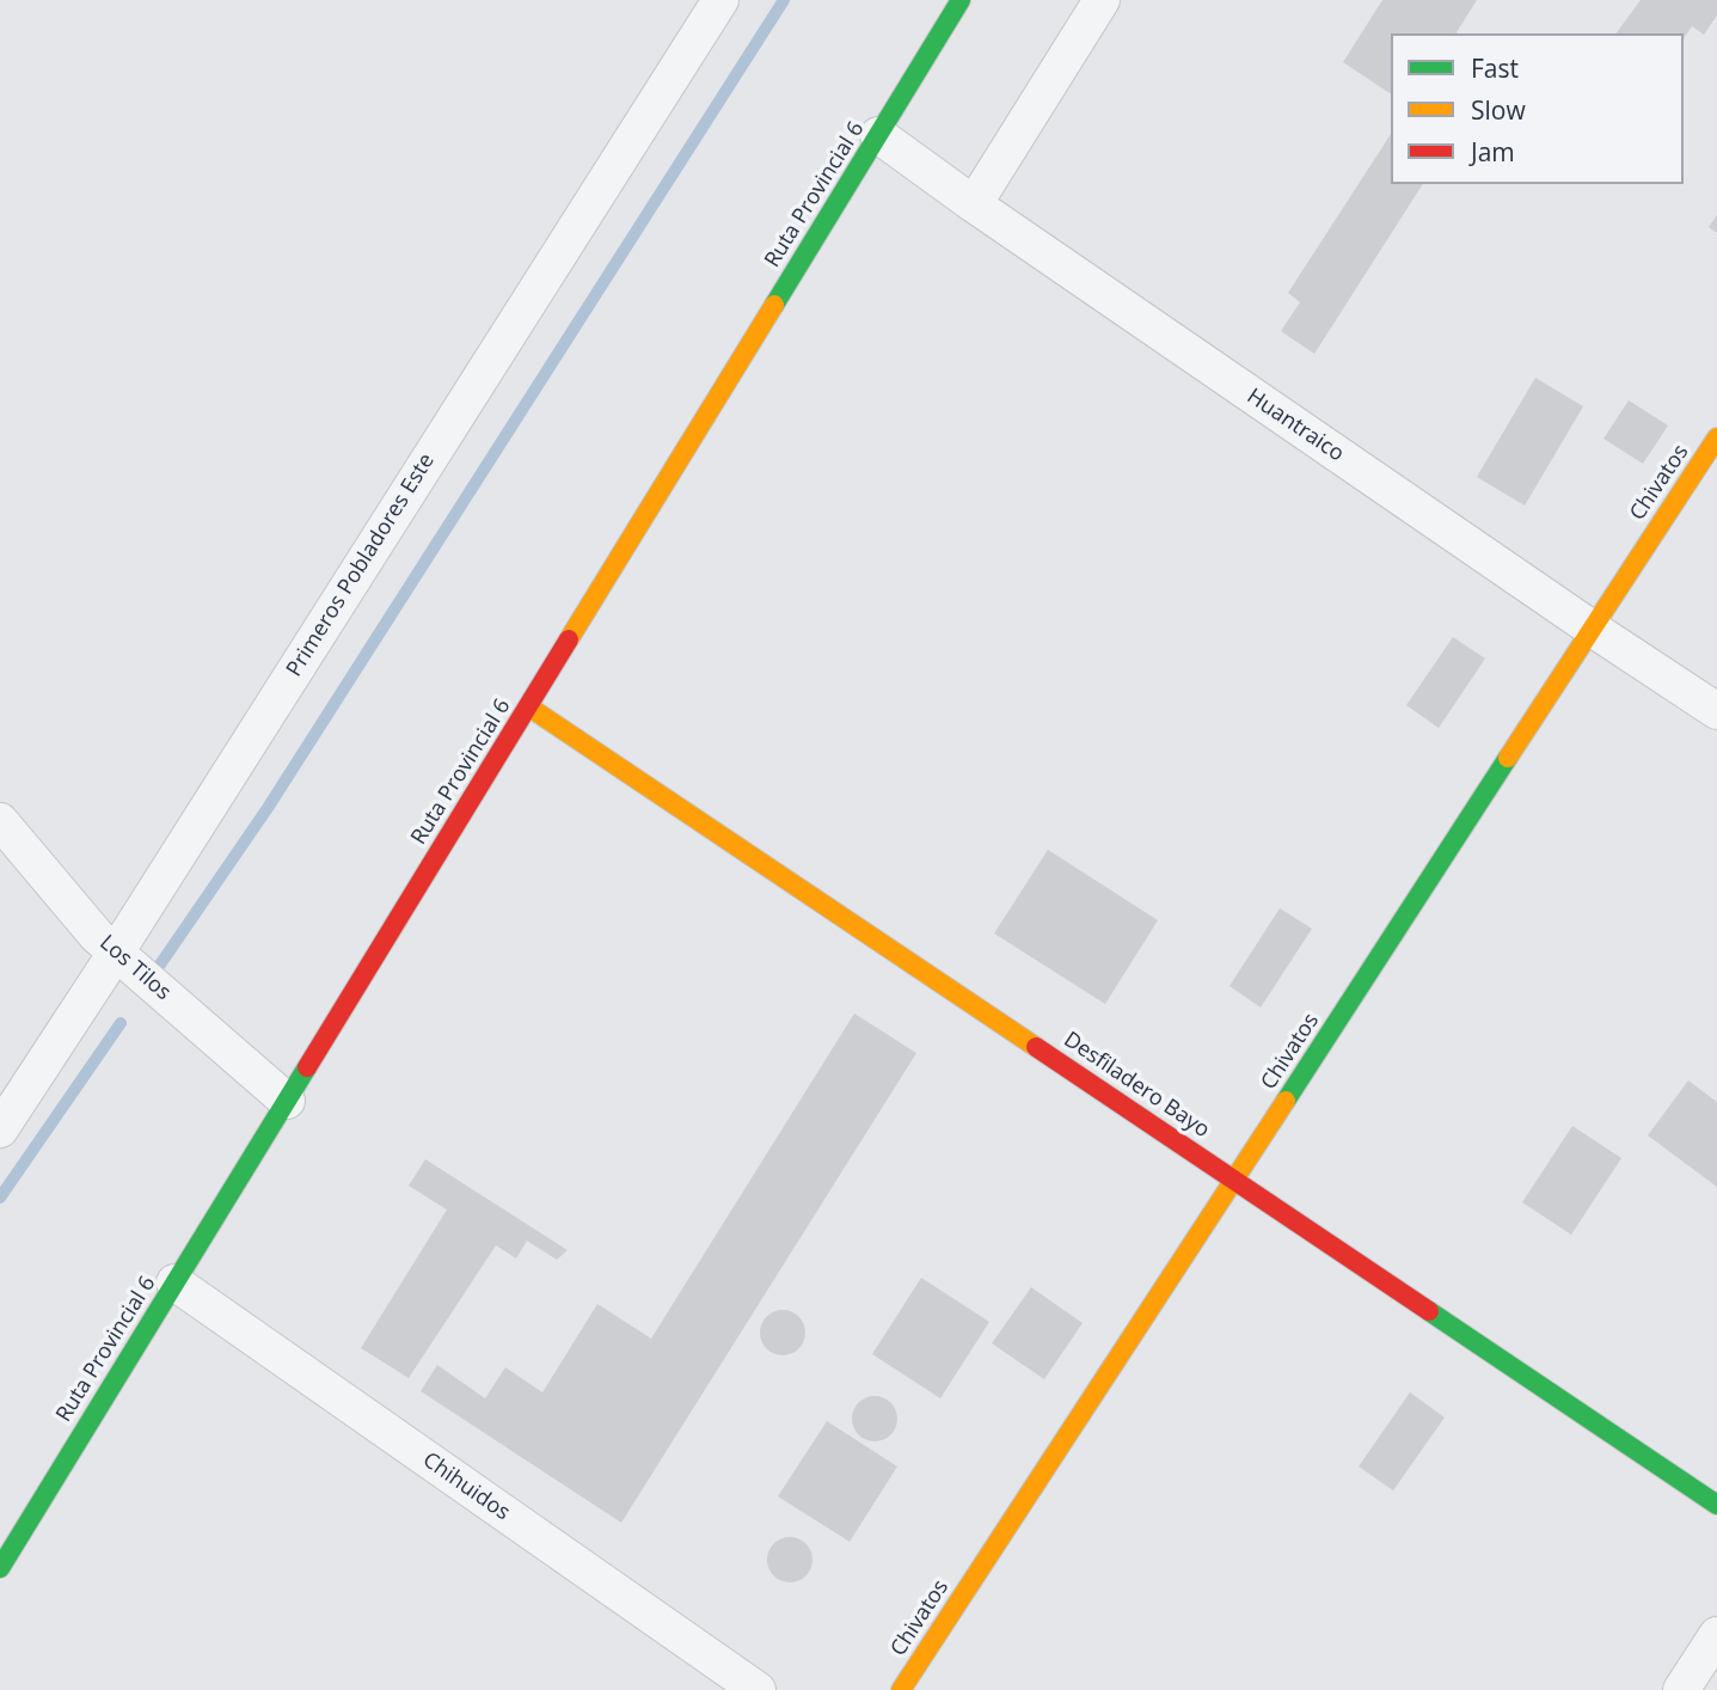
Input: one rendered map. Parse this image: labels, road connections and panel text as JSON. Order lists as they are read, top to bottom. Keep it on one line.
{"streets":{"street":["Ruta Provincial 6","Huantraico","Chivatos","Primeros Pobladores Este","Los Tilos","Desfiladero Bayo","Chihuidos"]},"crossings":[["Ruta Provincial 6","Huantraico"],["Ruta Provincial 6","Los Tilos"],["Ruta Provincial 6","Desfiladero Bayo"],["Ruta Provincial 6","Chihuidos"],["Huantraico","Chivatos"],["Chivatos","Desfiladero Bayo"],["Primeros Pobladores Este","Los Tilos"]],"legend":["Fast","Slow","Jam"]}
